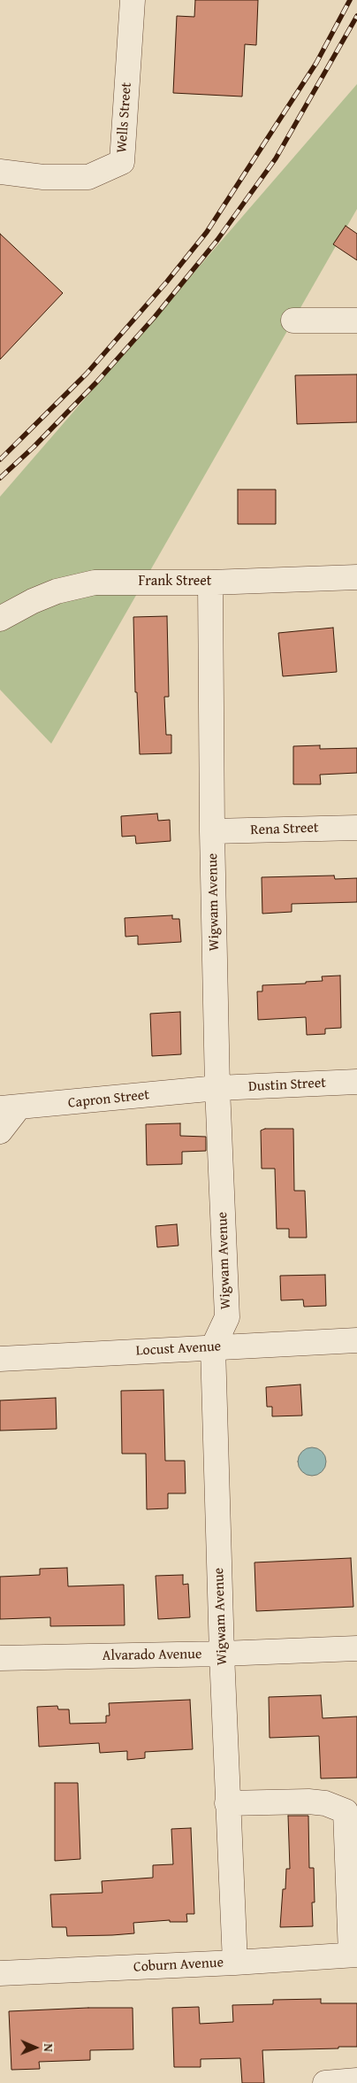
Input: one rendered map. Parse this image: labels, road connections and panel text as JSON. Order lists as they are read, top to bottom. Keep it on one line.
{"streets":{"street":["Wells Street","Frank Street","Rena Street","Wigwam Avenue","Dustin Street","Capron Street","Locust Avenue","Alvarado Avenue","Coburn Avenue"]},"crossings":[["Frank Street","Wigwam Avenue"],["Rena Street","Wigwam Avenue"],["Wigwam Avenue","Dustin Street"],["Wigwam Avenue","Capron Street"],["Wigwam Avenue","Locust Avenue"],["Wigwam Avenue","Alvarado Avenue"],["Wigwam Avenue","Coburn Avenue"],["Dustin Street","Capron Street"]],"north":"right"}
